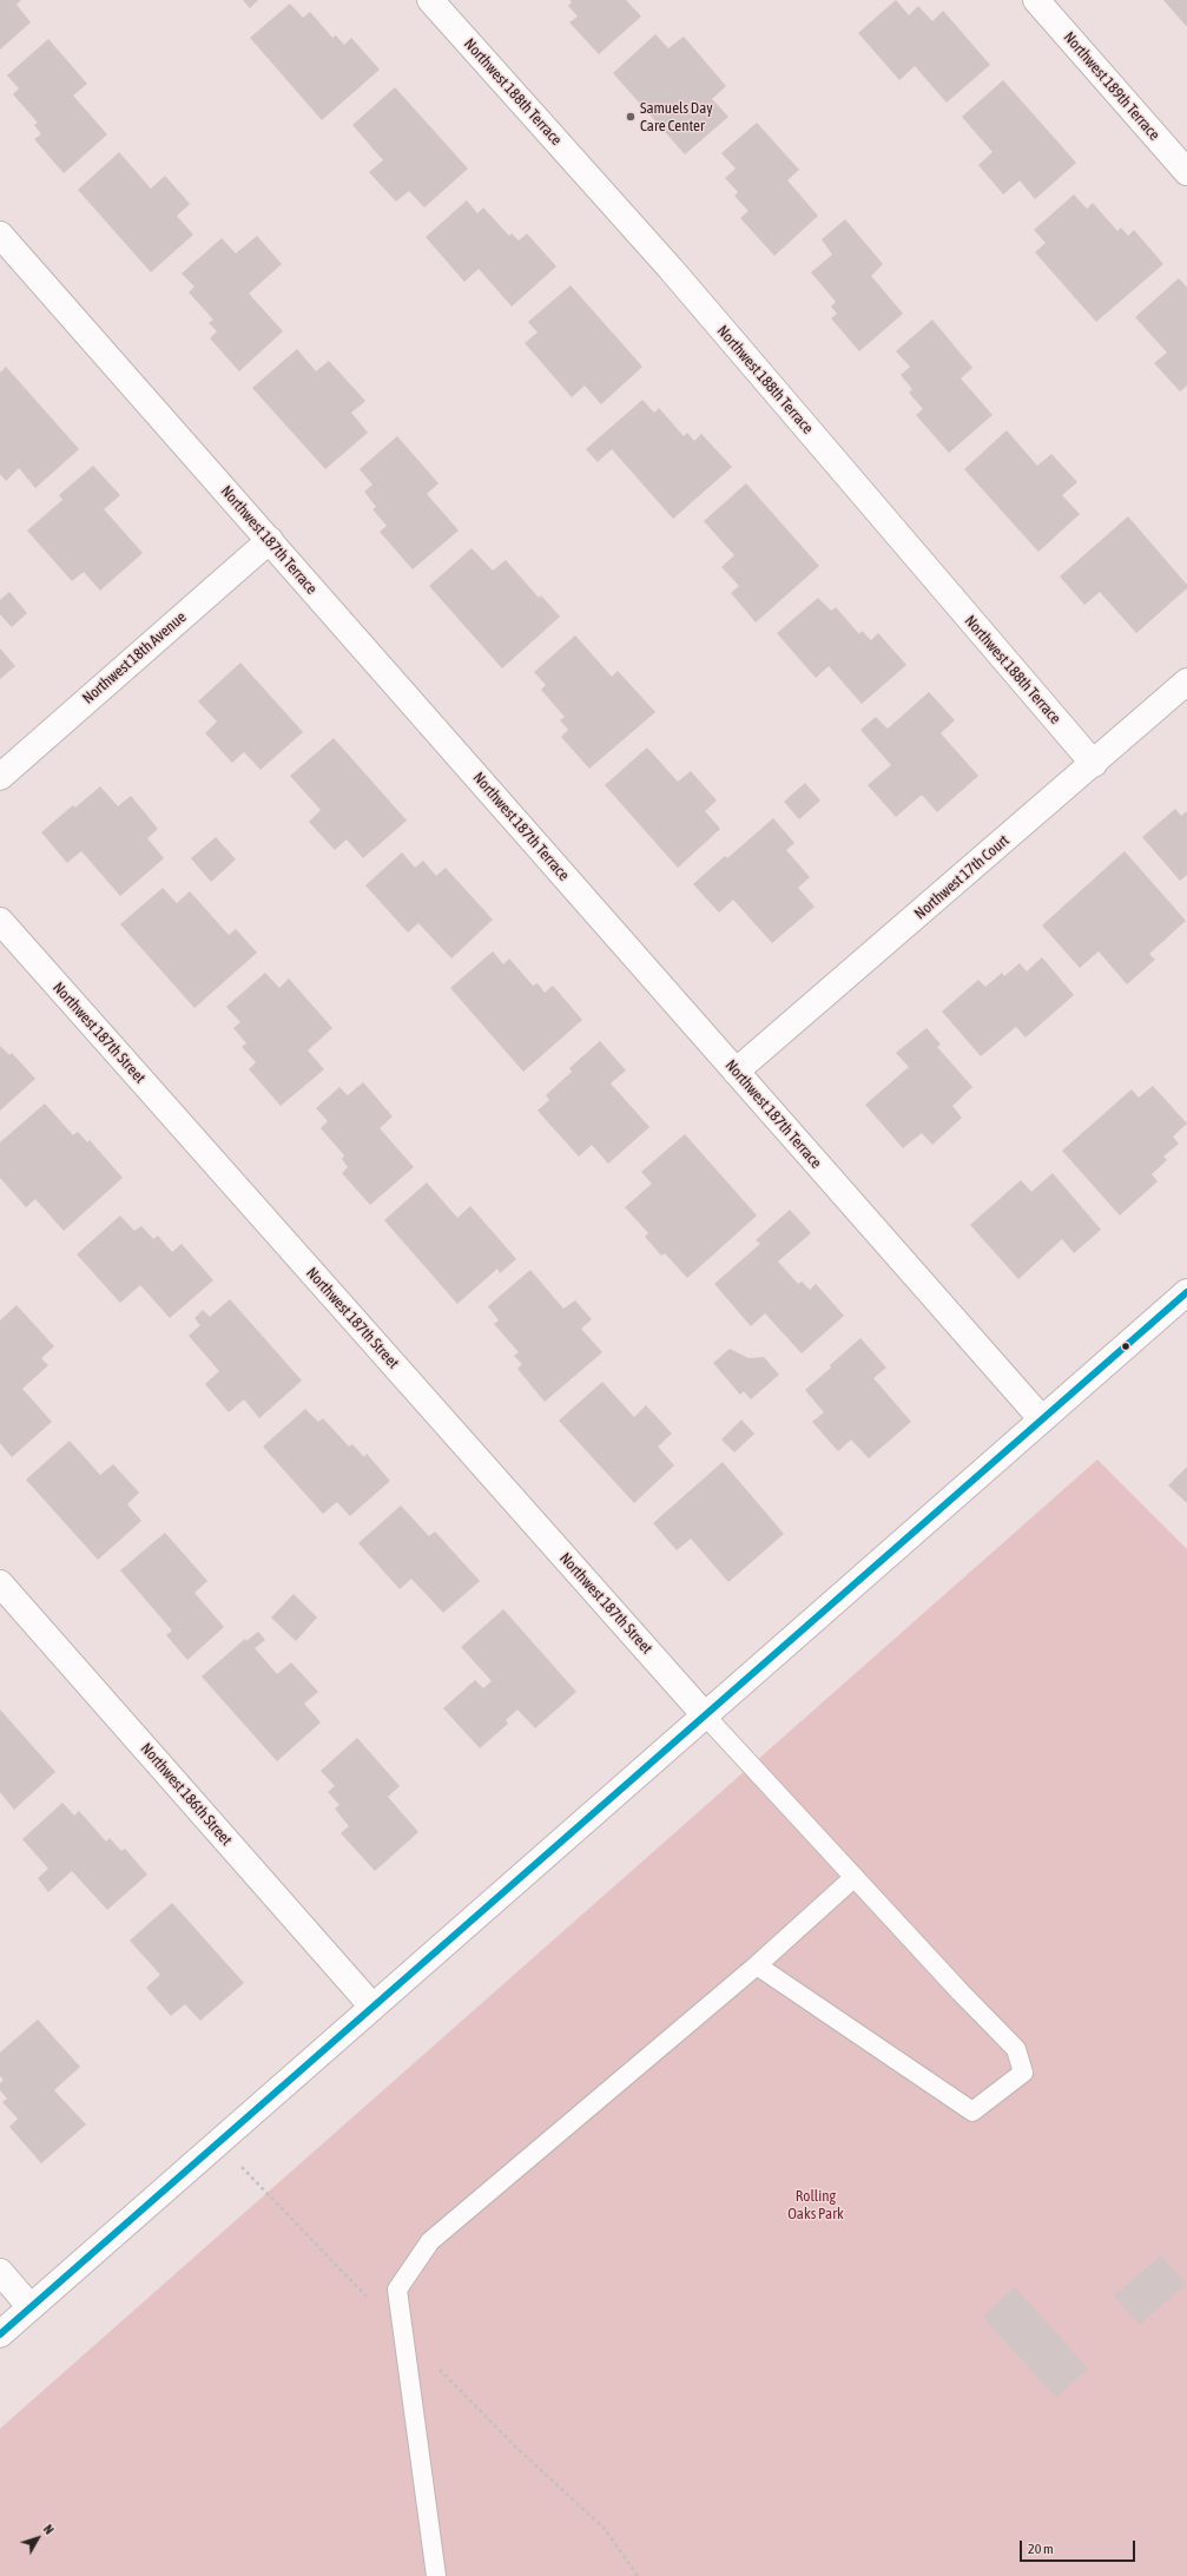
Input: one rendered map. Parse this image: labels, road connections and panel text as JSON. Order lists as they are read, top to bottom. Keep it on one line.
{"streets":{"street":["Northwest 189th Terrace","Northwest 188th Terrace","Northwest 187th Terrace","Northwest 18th Avenue","Northwest 17th Court","Northwest 187th Street","Northwest 186th Street"]},"crossings":[["Northwest 188th Terrace","Northwest 17th Court"],["Northwest 187th Terrace","Northwest 18th Avenue"],["Northwest 187th Terrace","Northwest 17th Court"]],"parks":["Rolling Oaks Park"],"places":["Samuels Day Care Center"],"scale_bar":"20 m","north":"top right"}
